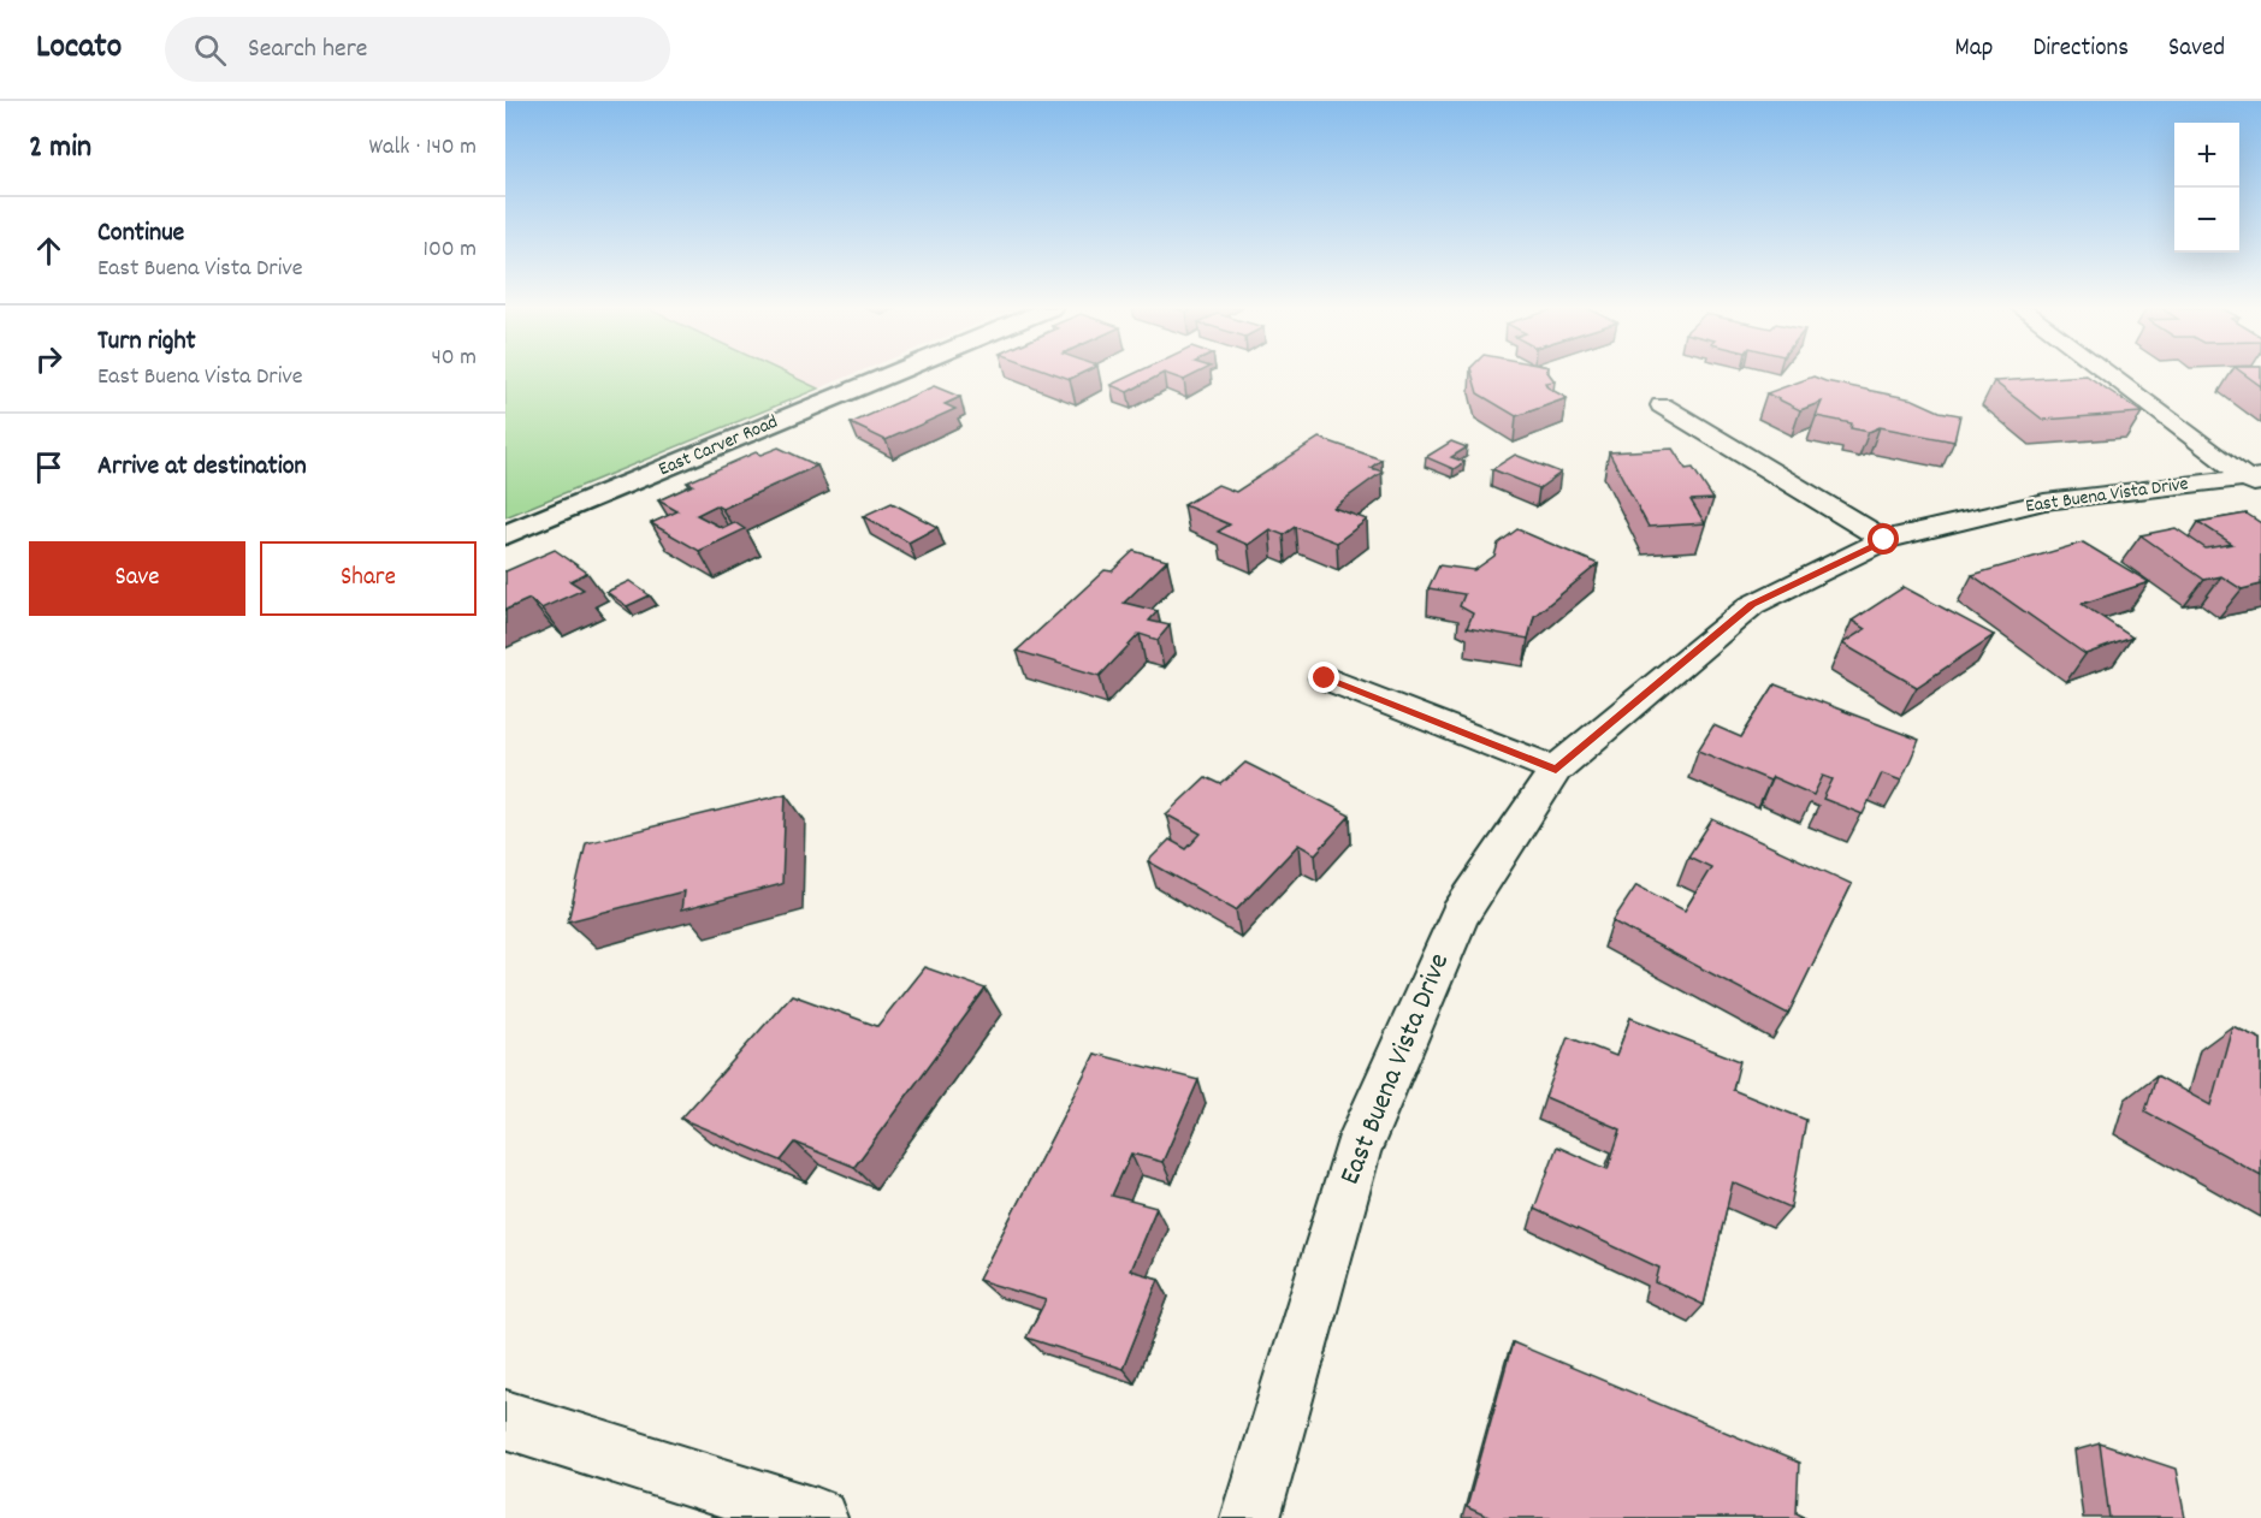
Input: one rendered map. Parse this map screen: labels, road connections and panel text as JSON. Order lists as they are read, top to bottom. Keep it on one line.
{"streets":{"street":["East Carver Road","East Buena Vista Drive"]},"page":{"header":"Locato","search":"Search here","nav":["Map","Directions","Saved"],"heading":["2 min","Walk · 140 m"],"map_buttons":["+","−"],"list":[["Continue","East Buena Vista Drive","100 m"],["Turn right","East Buena Vista Drive","40 m"],"Arrive at destination"],"buttons":["Save","Share"]}}
